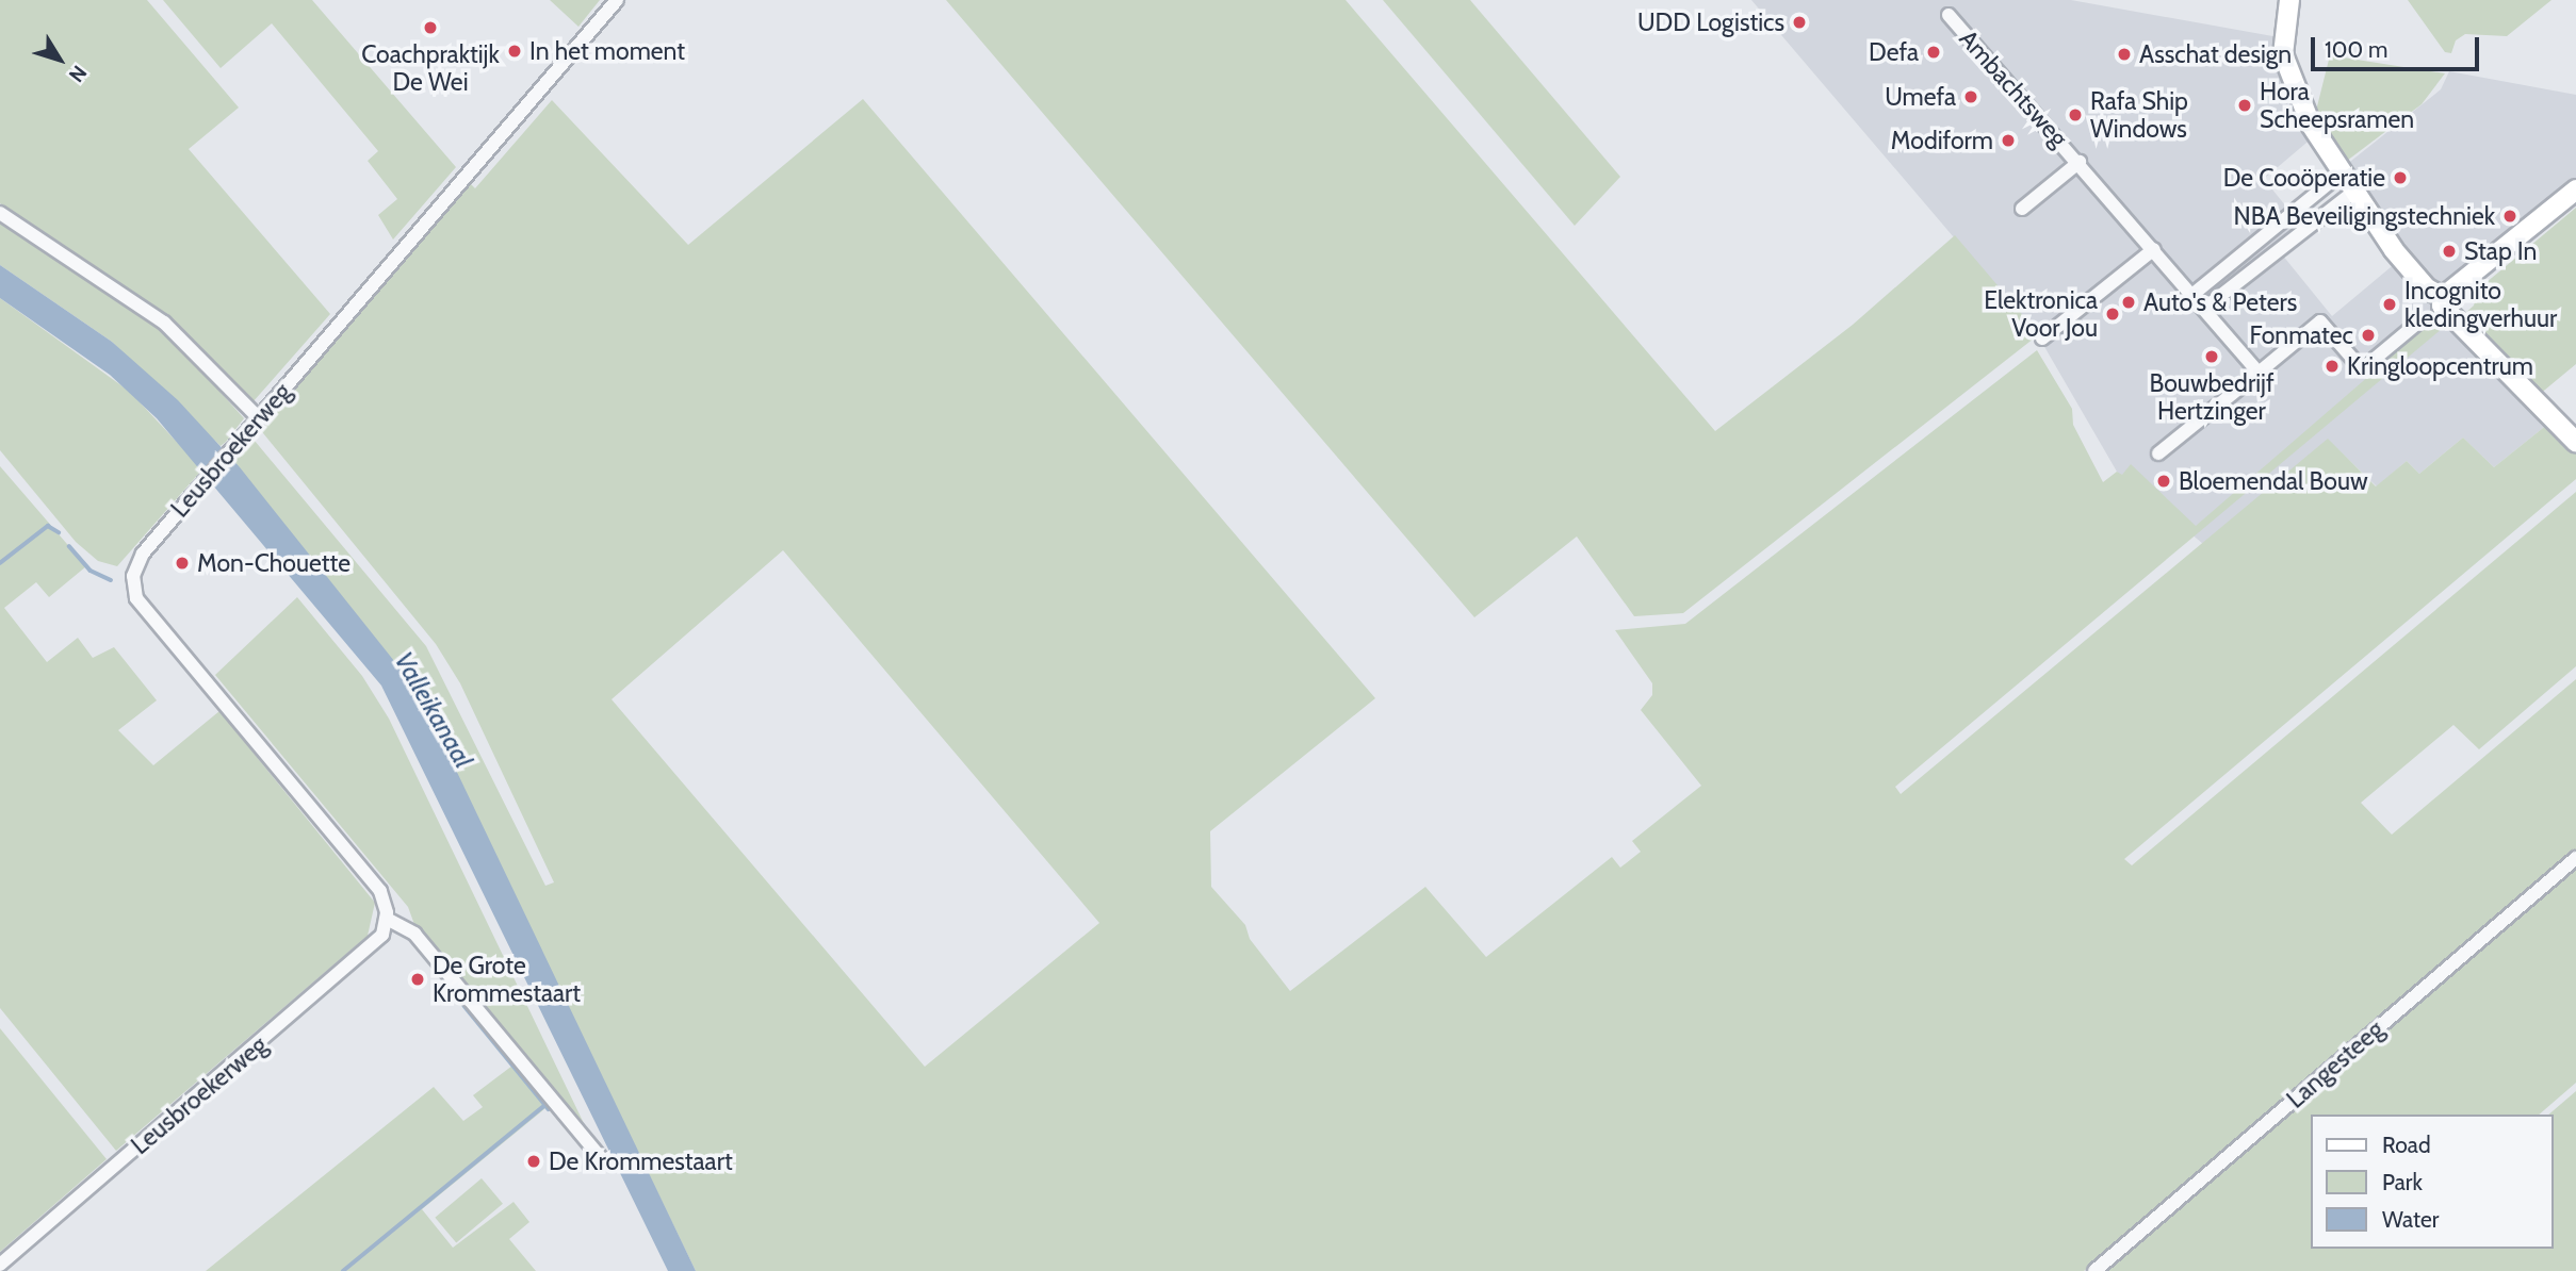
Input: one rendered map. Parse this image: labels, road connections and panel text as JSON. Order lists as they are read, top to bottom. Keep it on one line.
{"streets":{"street":["Ambachtsweg","Leusbroekerweg","Langesteeg"]},"water":["Valleikanaal"],"places":["UDD Logistics","Coachpraktijk De Wei","In het moment","Defa","Asschat design","Umefa","Hora Scheepsramen","Rafa Ship Windows","Modiform","De Cooöperatie","NBA Beveiligingstechniek","Stap In","Auto's & Peters","Incognito kledingverhuur","Elektronica Voor Jou","Fonmatec","Bouwbedrijf Hertzinger","Kringloopcentrum","Bloemendal Bouw","Mon-Chouette","De Grote Krommestaart","De Krommestaart"],"legend":["Road","Park","Water"],"scale_bar":"100 m","north":"bottom right"}
